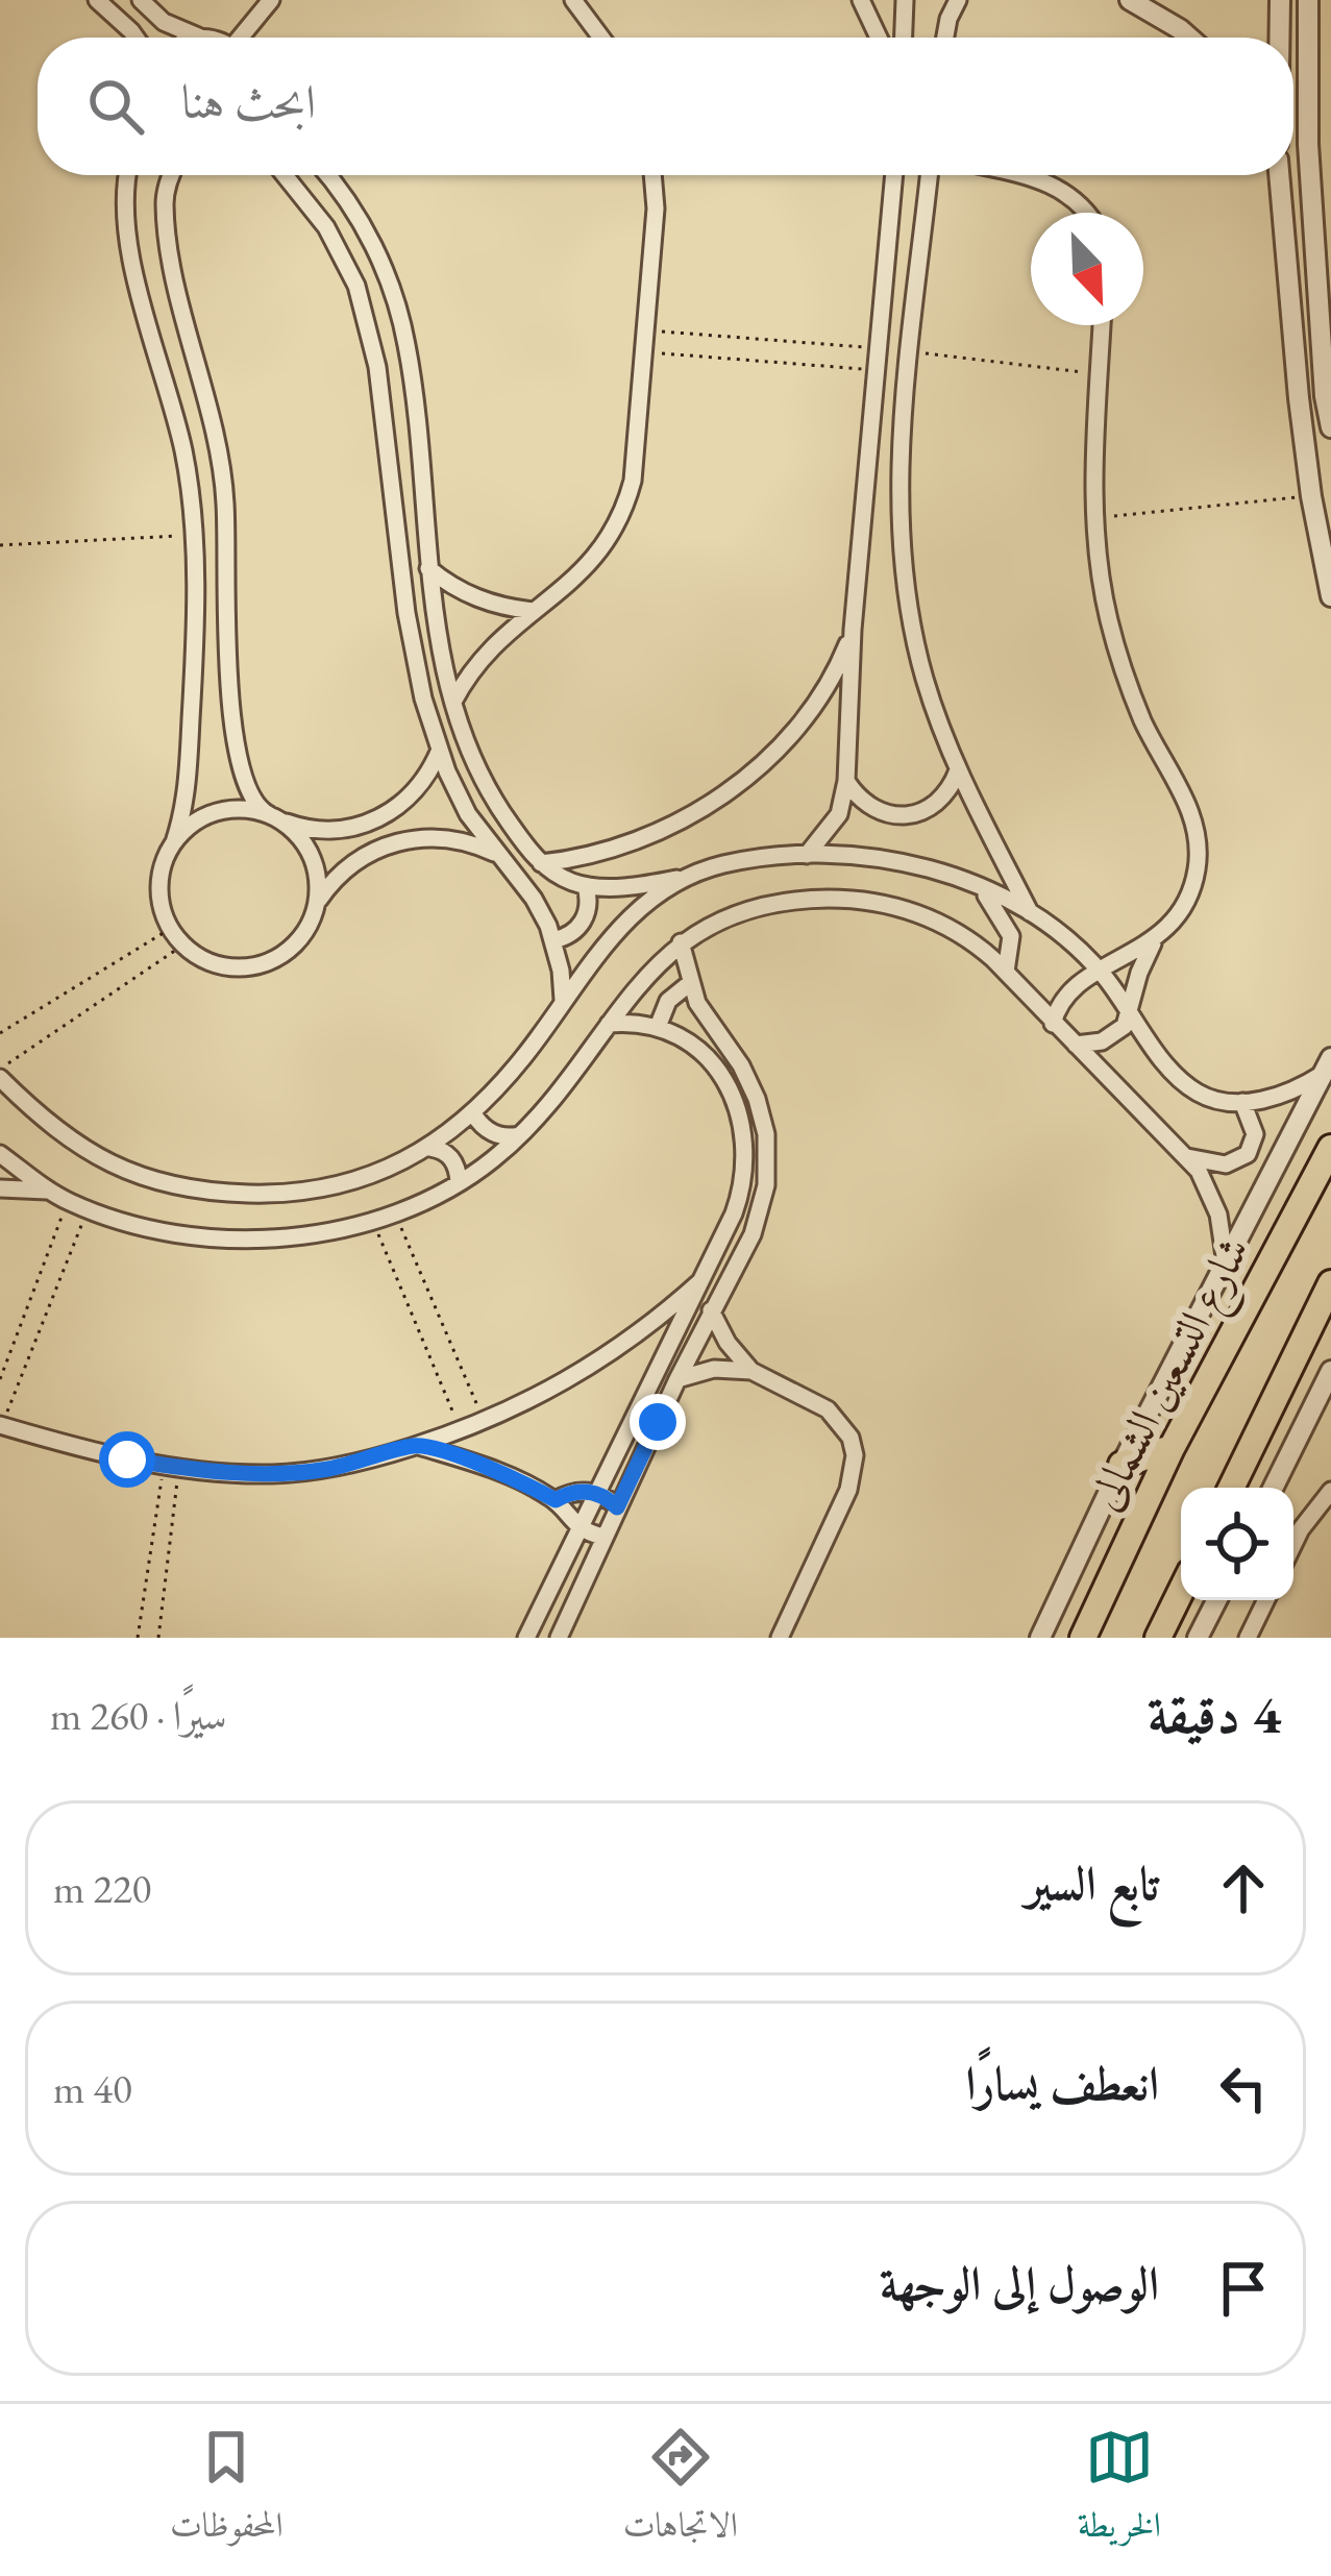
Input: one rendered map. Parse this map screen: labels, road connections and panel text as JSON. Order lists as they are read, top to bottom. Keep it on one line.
{"streets":{"main road":["شارع التسعين الشمالى"]},"north":"bottom right","page":{"search":"ابحث هنا","heading":["4 دقيقة","سيرًا · 260 m"],"list":[["تابع السير","220 m"],["انعطف يسارًا","40 m"],"الوصول إلى الوجهة"],"nav":["الخريطة","الاتجاهات","المحفوظات"]}}
